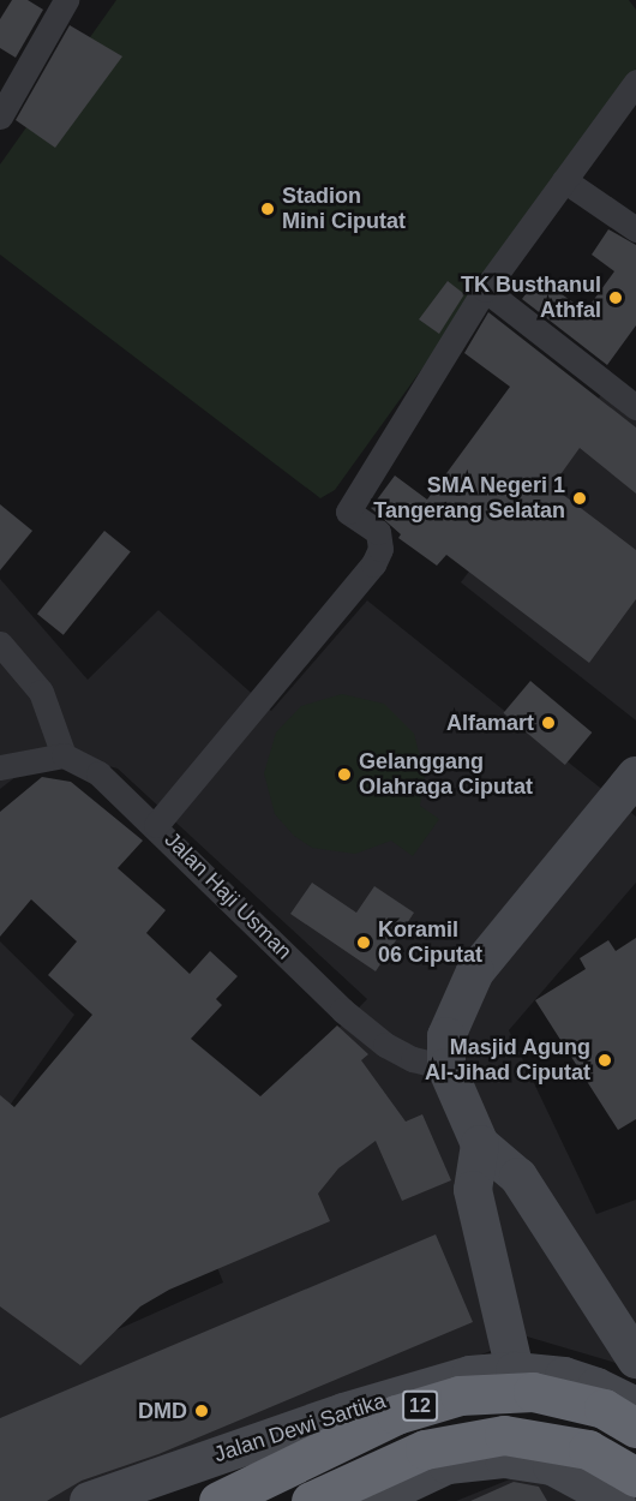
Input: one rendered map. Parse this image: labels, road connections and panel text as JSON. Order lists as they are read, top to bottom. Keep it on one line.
{"streets":{"highway":["12"],"main road":["Jalan Dewi Sartika"],"street":["Jalan Haji Usman"]},"places":["Stadion Mini Ciputat","TK Busthanul Athfal","SMA Negeri 1 Tangerang Selatan","Alfamart","Gelanggang Olahraga Ciputat","Koramil 06 Ciputat","Masjid Agung Al-Jihad Ciputat","DMD"]}
